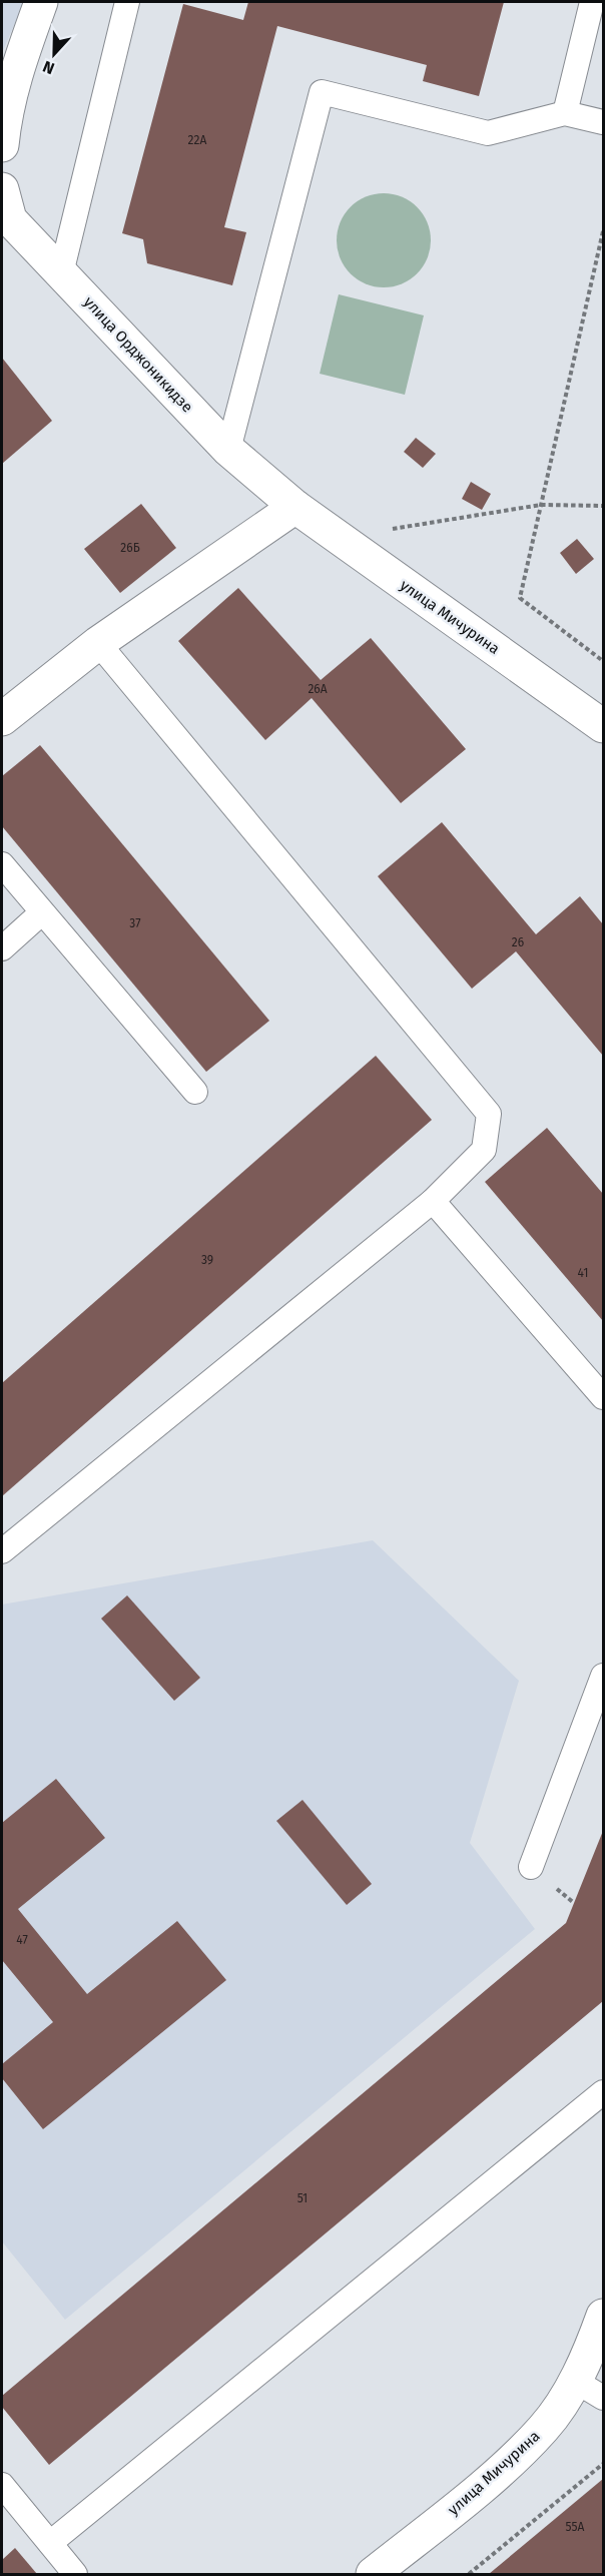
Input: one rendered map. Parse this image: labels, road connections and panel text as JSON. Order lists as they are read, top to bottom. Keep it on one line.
{"streets":{"street":["улица Орджоникидзе","улица Мичурина"]},"crossings":[["улица Орджоникидзе","улица Мичурина"]],"house_numbers":["22А","26Б","26А","37","26","39","41","47","51","55А"],"north":"bottom"}
